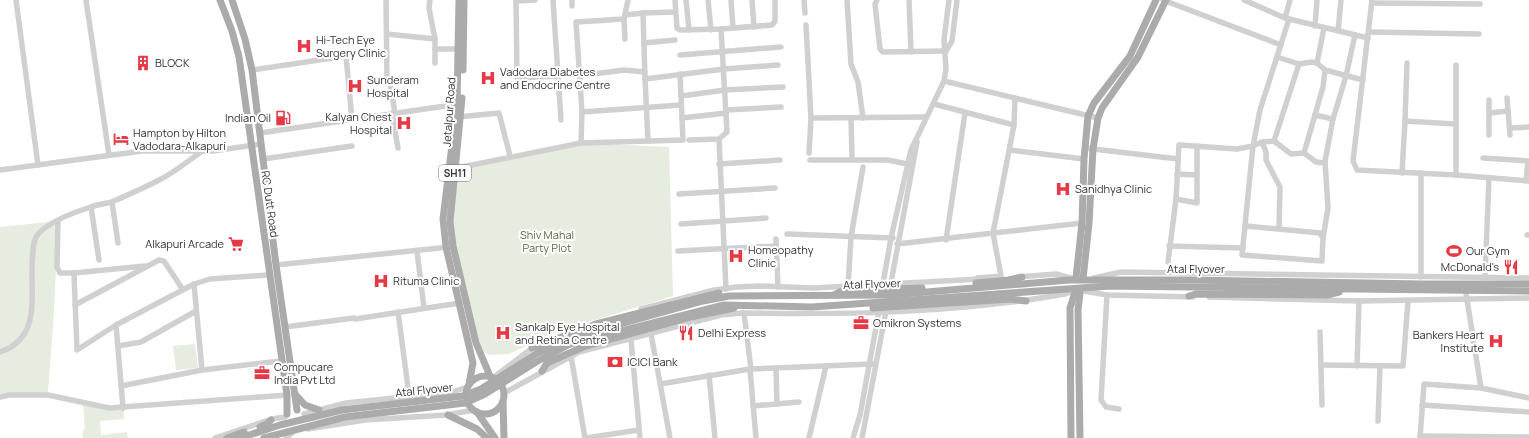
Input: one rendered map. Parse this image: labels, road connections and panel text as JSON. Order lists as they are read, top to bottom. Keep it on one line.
{"streets":{"main road":["Jetalpur Road","SH11","RC Dutt Road","Atal Flyover"]},"crossings":[["Jetalpur Road","SH11"],["RC Dutt Road","Atal Flyover"]],"parks":["Shiv Mahal Party Plot"],"places":{"hospital":["Hi-Tech Eye Surgery Clinic","Vadodara Diabetes and Endocrine Centre","Sunderam Hospital","Kalyan Chest Hospital","Sanidhya Clinic","Homeopathy Clinic","Rituma Clinic","Sankalp Eye Hospital and Retina Centre","Bankers Heart Institute"],"building":["BLOCK"],"fuel station":["Indian Oil"],"hotel":["Hampton by Hilton Vadodara-Alkapuri"],"supermarket":["Alkapuri Arcade"],"sports":["Our Gym"],"restaurant":["McDonald's","Delhi Express"],"office":["Omikron Systems","Compucare India Pvt Ltd"],"bank":["ICICI Bank"]}}
